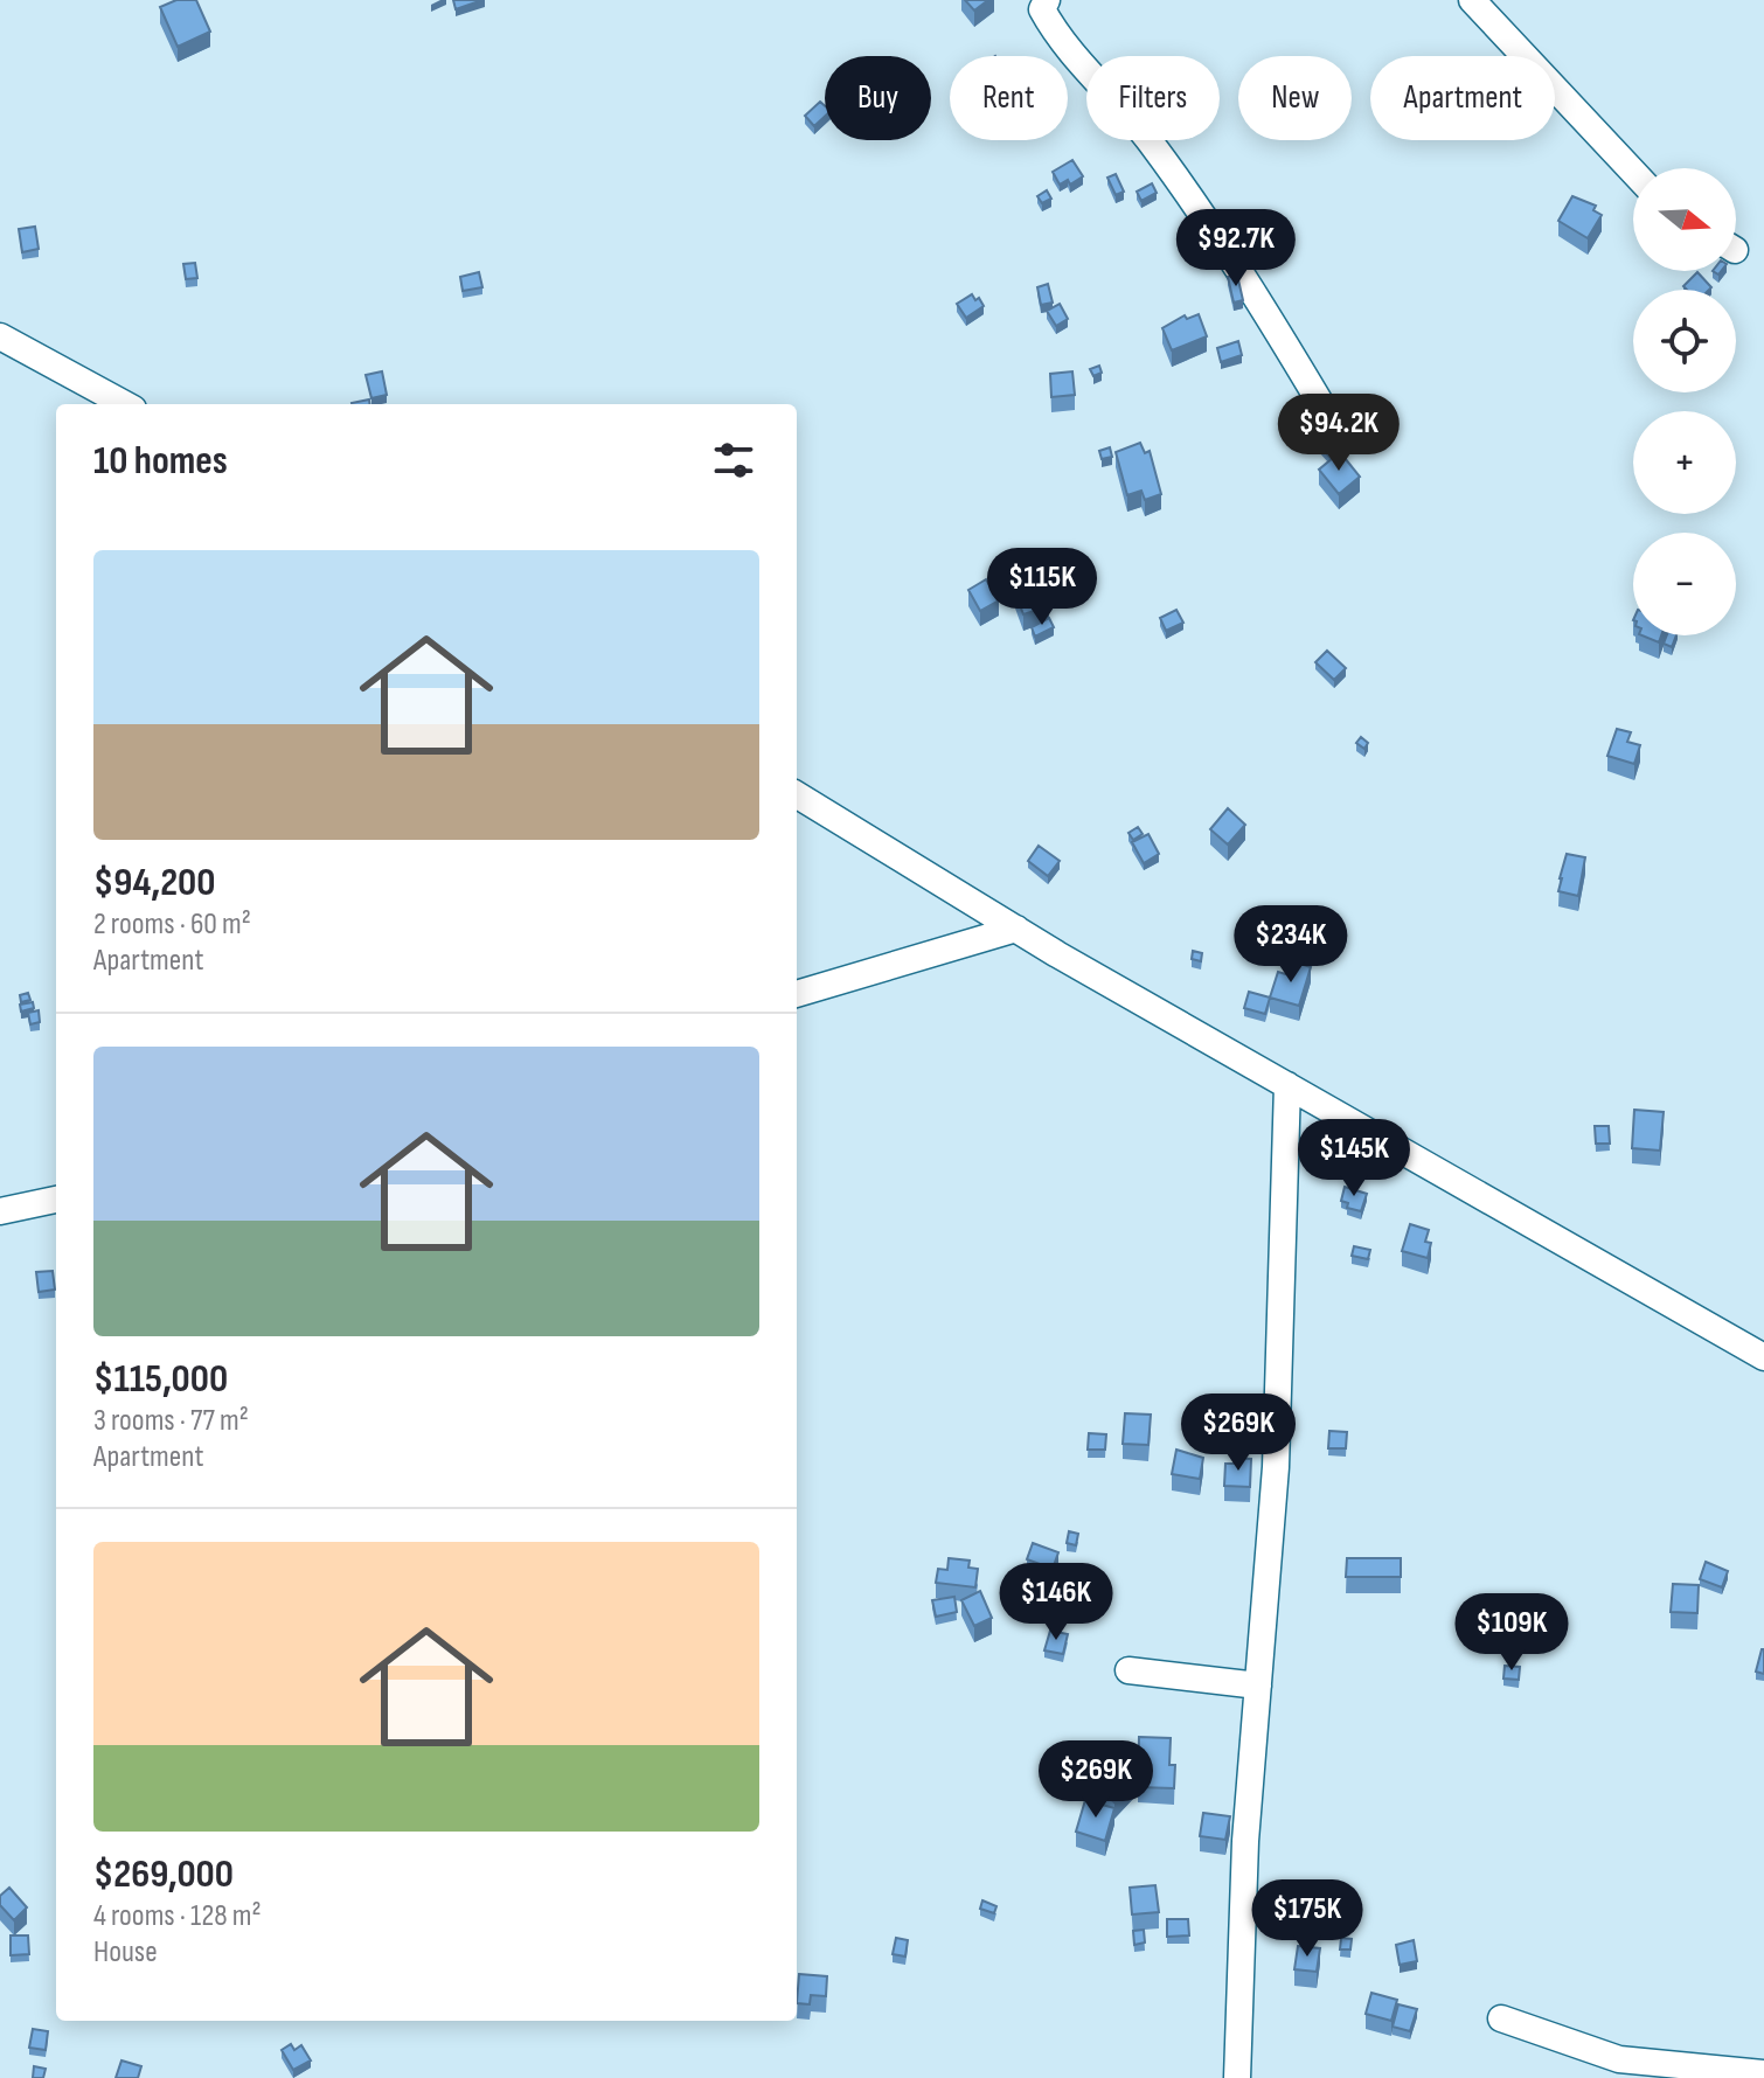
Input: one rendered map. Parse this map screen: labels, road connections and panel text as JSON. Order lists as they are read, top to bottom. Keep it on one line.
{"north":"right","page":{"chip":["Buy","Rent","Filters","New","Apartment"],"map_buttons":["+","−"],"price":["$92.7K","$94.2K","$115K","$234K","$145K","$269K","$146K","$109K","$269K","$175K"],"heading":"10 homes","list":[{"name":"$94,200","note":"2 rooms · 60 m² · Apartment"},{"name":"$115,000","note":"3 rooms · 77 m² · Apartment"},{"name":"$269,000","note":"4 rooms · 128 m² · House"}]}}
